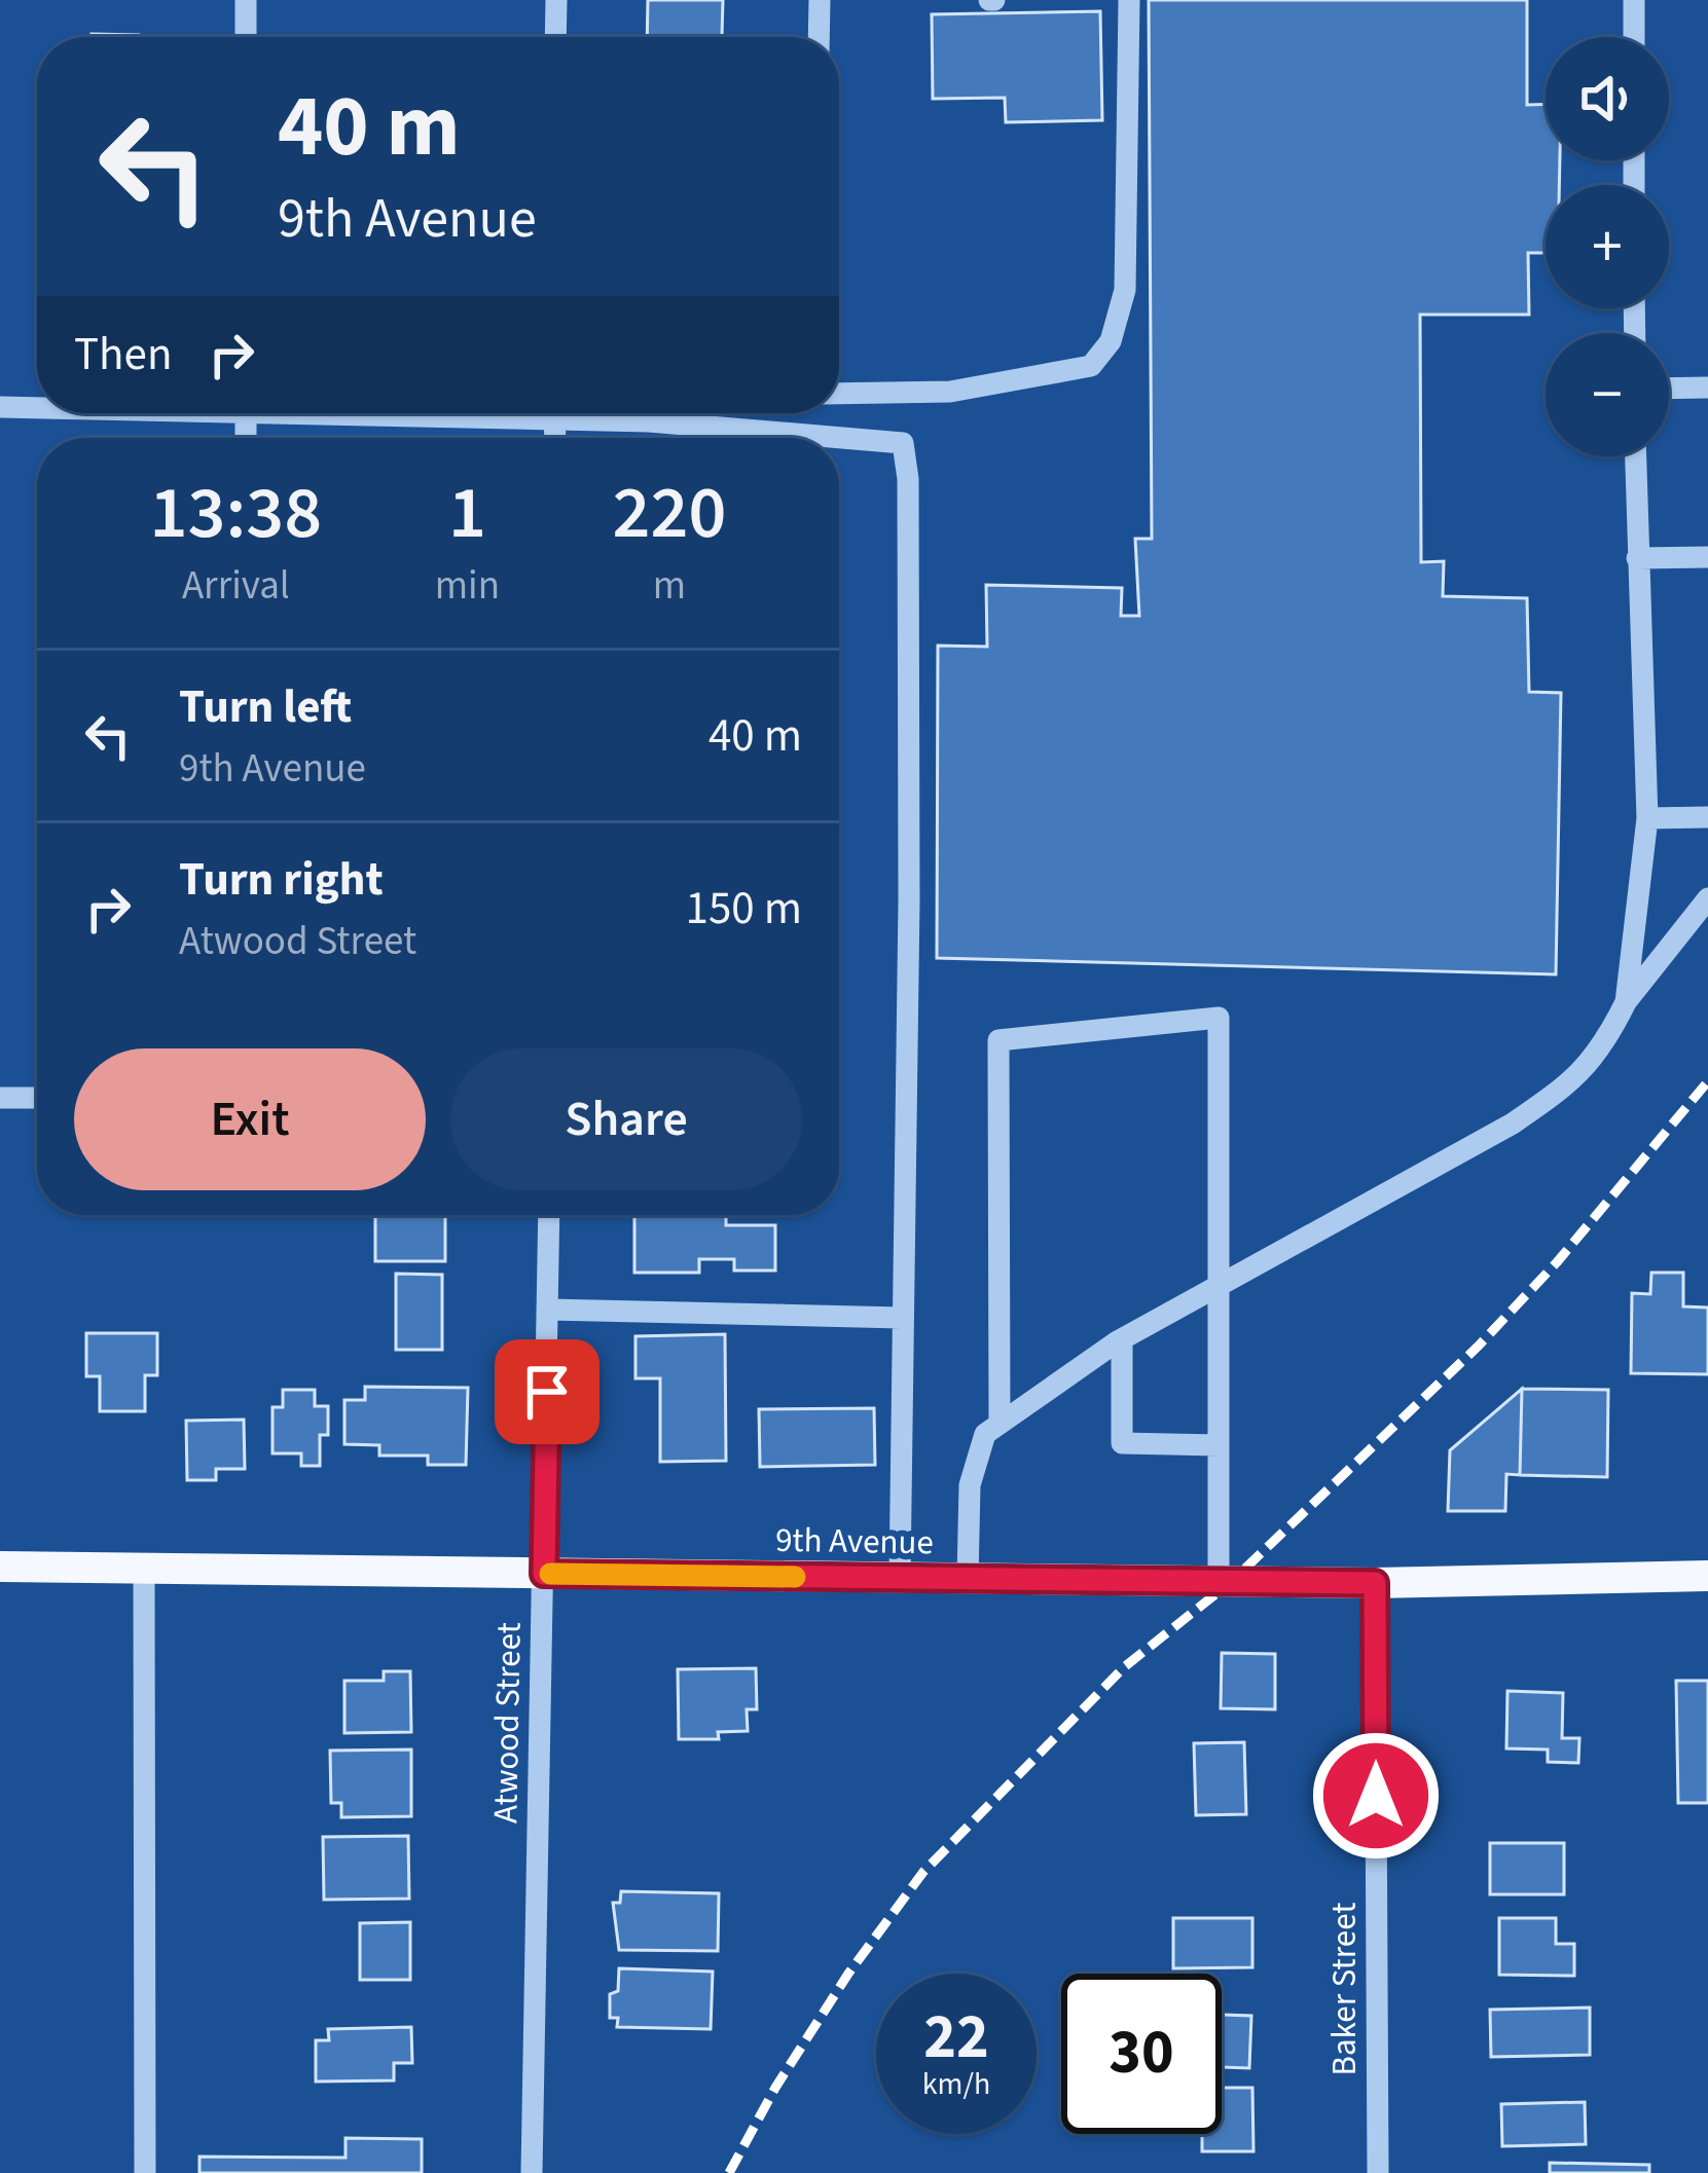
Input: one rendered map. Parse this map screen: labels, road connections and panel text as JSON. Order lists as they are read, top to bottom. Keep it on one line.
{"streets":{"main road":["9th Avenue"],"street":["Atwood Street","Baker Street"]},"crossings":[["9th Avenue","Atwood Street"],["9th Avenue","Baker Street"]],"page":{"map_buttons":["+","−"],"turn":["40 m","9th Avenue"],"then":"Then","eta":["13:38","Arrival","1","min","220","m"],"list":[{"name":"Turn left","note":"9th Avenue","value":"40 m"},{"name":"Turn right","note":"Atwood Street","value":"150 m"}],"buttons":["Exit","Share"],"speed":"22 km/h","limit":"30"}}
